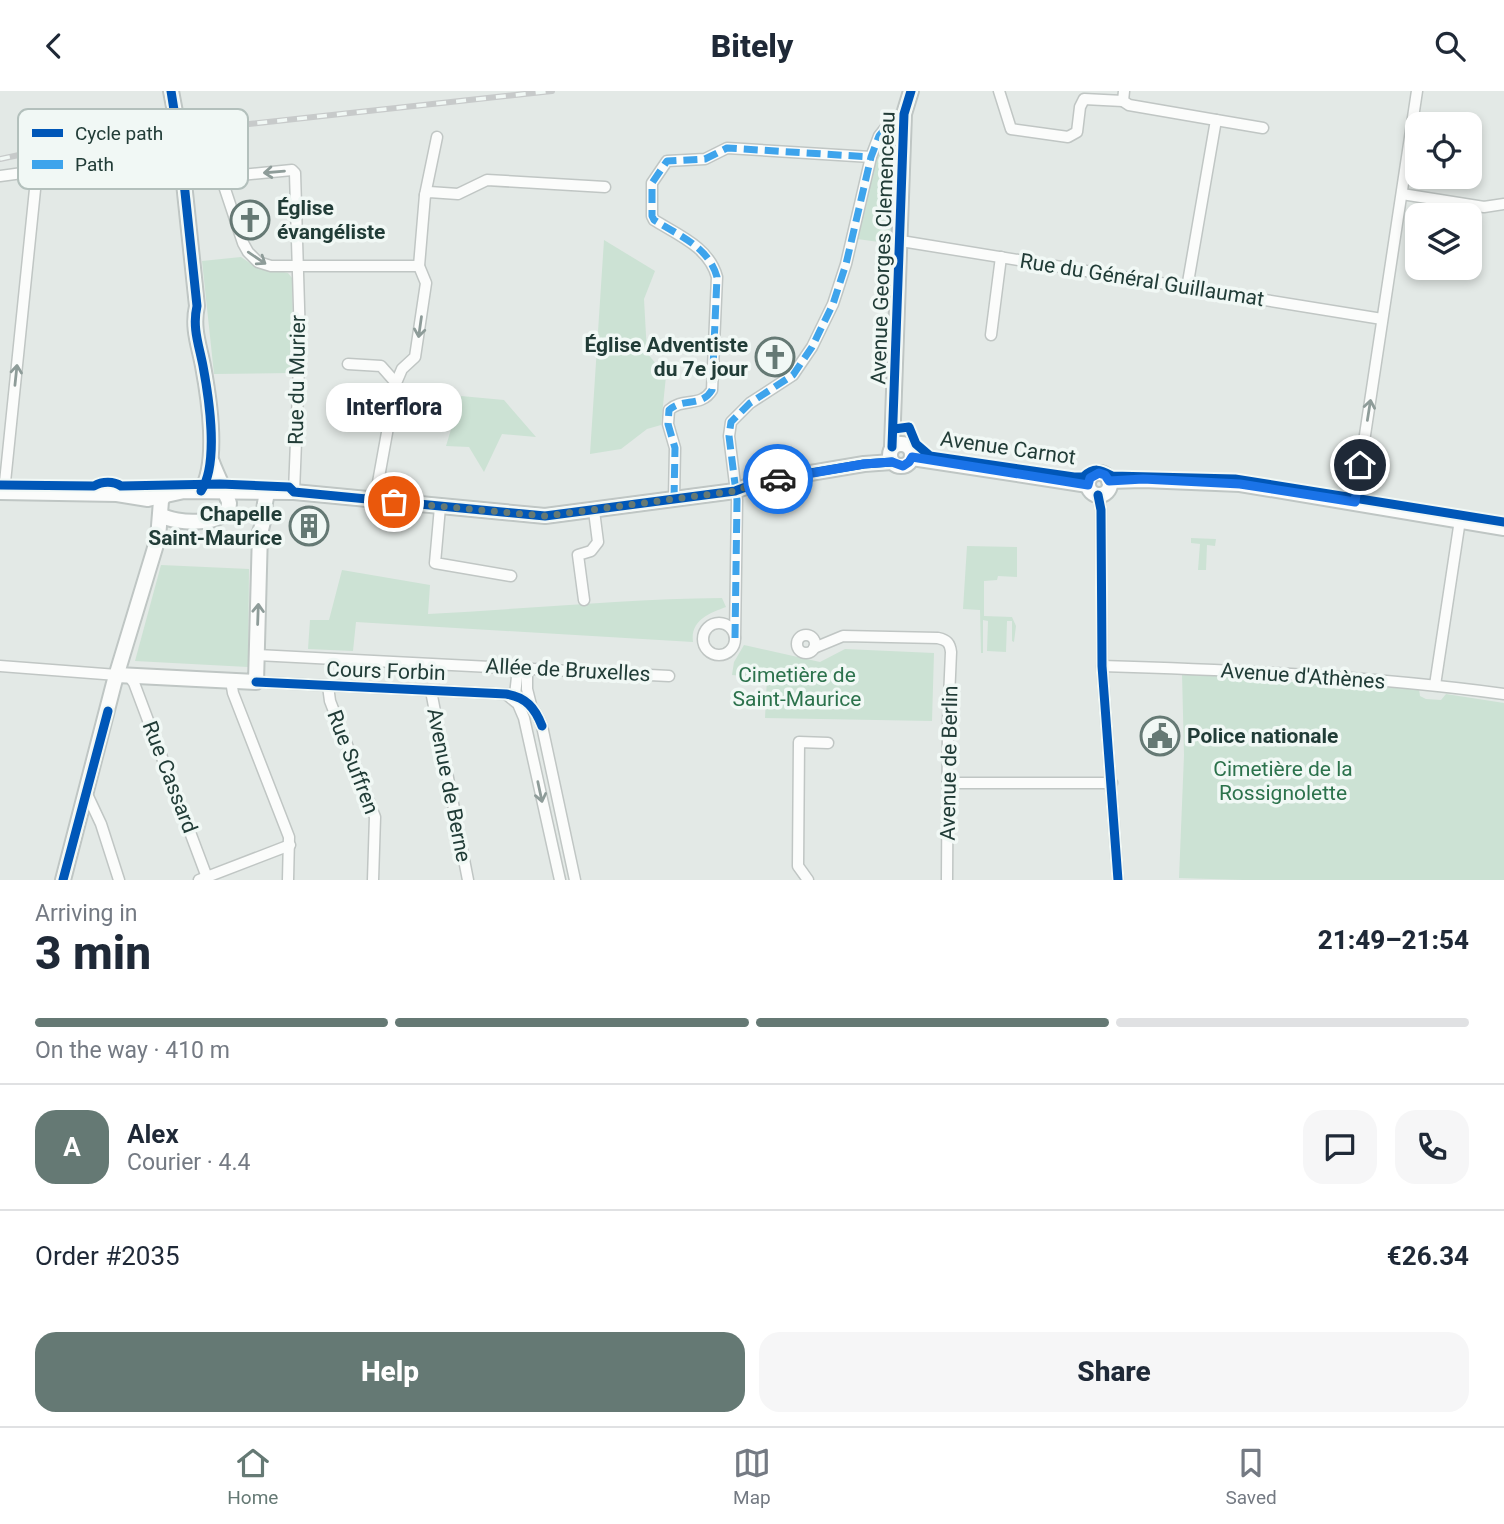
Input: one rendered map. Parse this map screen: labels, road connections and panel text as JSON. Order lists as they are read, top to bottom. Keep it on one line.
{"streets":{"main road":["Avenue Georges Clemenceau","Avenue Carnot","Cours Forbin"],"street":["Rue du Général Guillaumat","Rue du Murier","Allée de Bruxelles","Avenue d'Athènes","Rue Suffren","Avenue de Berlin","Rue Cassard","Avenue de Berne"]},"crossings":[["Avenue Georges Clemenceau","Rue du Général Guillaumat"],["Avenue Georges Clemenceau","Avenue Carnot"],["Cours Forbin","Rue Suffren"],["Cours Forbin","Rue Cassard"],["Cours Forbin","Avenue de Berne"]],"parks":["Cimetière de Saint-Maurice","Cimetière de la Rossignolette"],"places":{"church":["Église évangéliste","Église Adventiste du 7e jour"],"other":["Interflora"],"building":["Chapelle Saint-Maurice"],"public building":["Police nationale"]},"legend":["Cycle path","Path"],"page":{"header":"Bitely","bubble":"Interflora","heading":["3 min","Arriving in","21:49–21:54"],"panel":["Alex","Courier · 4.4","Order #2035","€26.34"],"bar":"On the way · 410 m","round":"A","buttons":["Help","Share"],"tabs":["Home","Map","Saved"]}}
